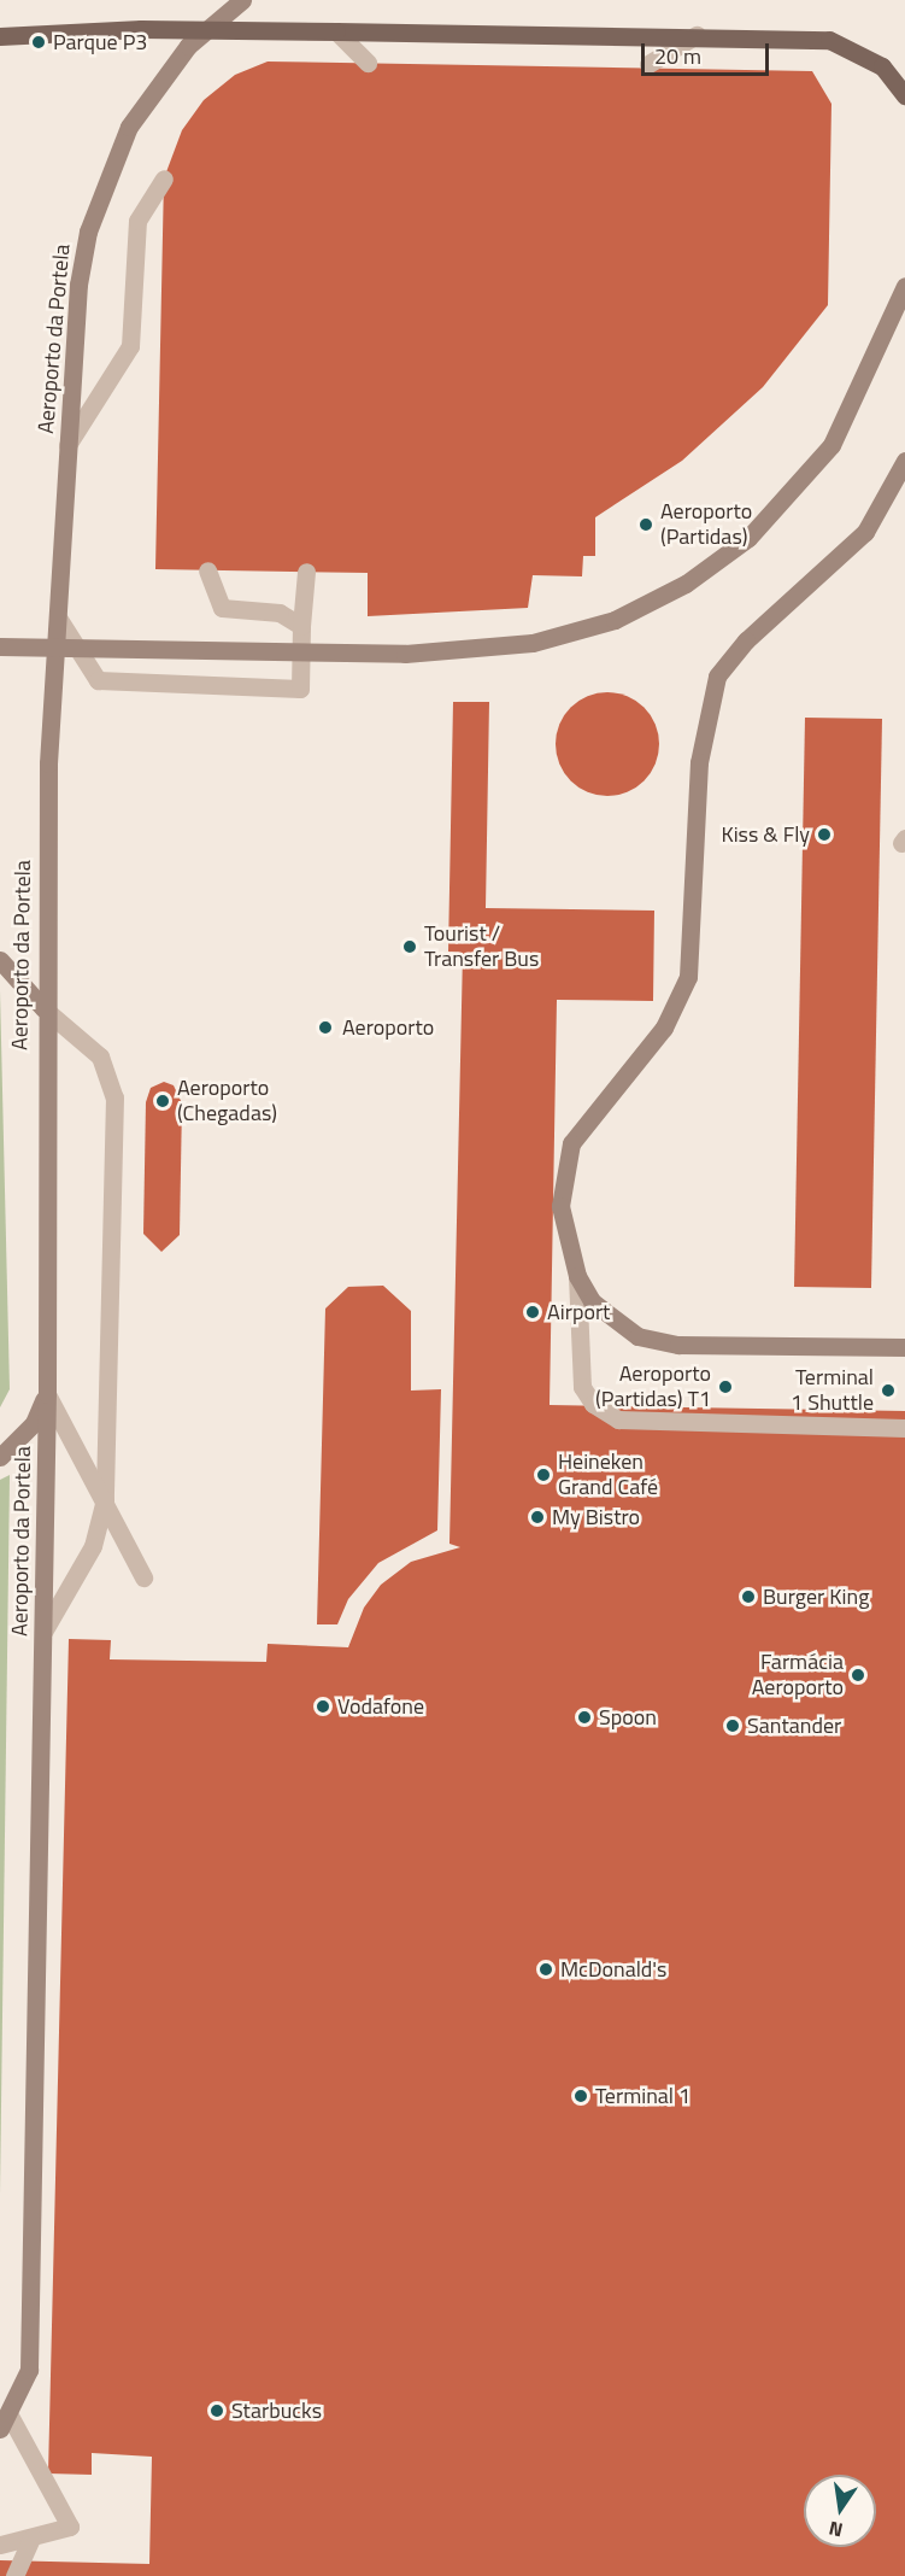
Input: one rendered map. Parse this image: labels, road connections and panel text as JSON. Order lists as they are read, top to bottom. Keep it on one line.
{"streets":{"main road":["Aeroporto da Portela"]},"places":["Parque P3","Aeroporto (Partidas)","Kiss & Fly","Tourist / Transfer Bus","Aeroporto","Aeroporto (Chegadas)","Airport","Aeroporto (Partidas) T1","Terminal 1 Shuttle","Heineken Grand Café","My Bistro","Burger King","Farmácia Aeroporto","Vodafone","Spoon","Santander","McDonald's","Terminal 1","Starbucks"],"scale_bar":"20 m","north":"bottom"}
